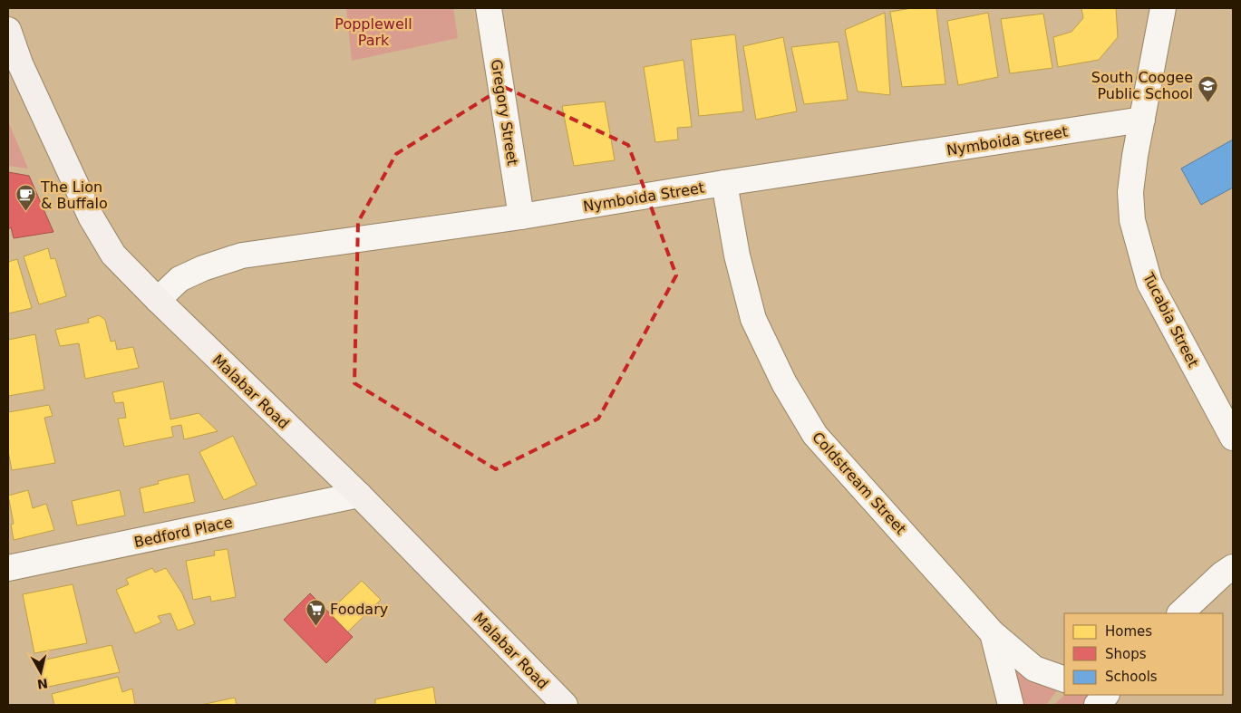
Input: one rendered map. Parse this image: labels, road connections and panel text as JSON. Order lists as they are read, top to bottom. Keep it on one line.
{"streets":{"main road":["Malabar Road"],"street":["Gregory Street","Nymboida Street","Tucabia Street","Coldstream Street","Bedford Place"]},"crossings":[["Gregory Street","Nymboida Street"],["Nymboida Street","Tucabia Street"],["Nymboida Street","Malabar Road"],["Nymboida Street","Coldstream Street"],["Malabar Road","Bedford Place"]],"parks":["Popplewell Park"],"places":{"school or university":["South Coogee Public School"],"cafe":["The Lion & Buffalo"],"supermarket":["Foodary"]},"legend":["Homes","Shops","Schools"],"north":"bottom"}
